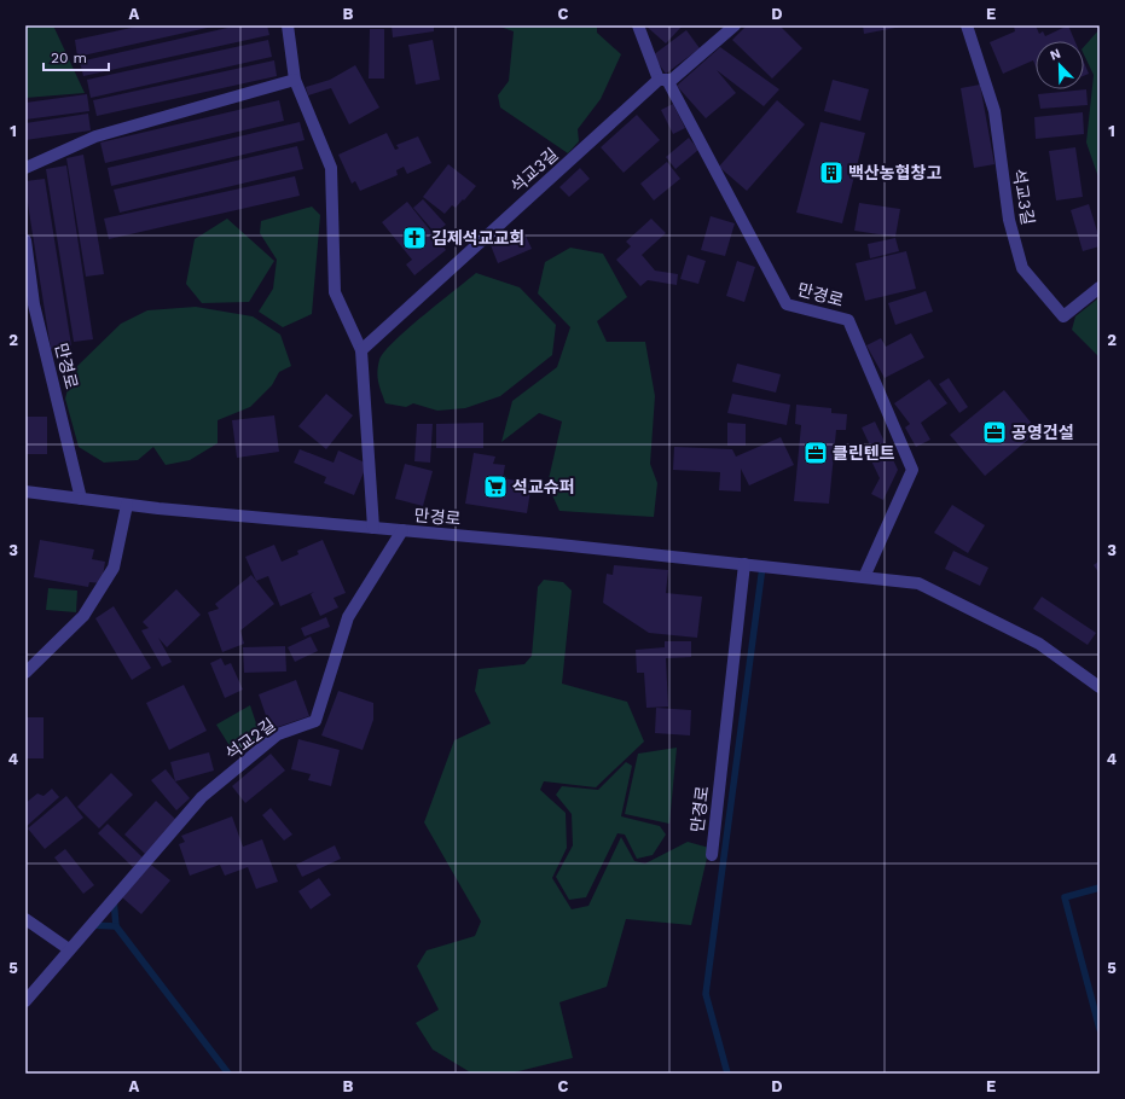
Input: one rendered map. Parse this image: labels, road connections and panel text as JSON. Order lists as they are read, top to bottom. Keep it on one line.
{"streets":{"street":["석교3길","만경로","석교2길"]},"crossings":[["석교3길","만경로"],["만경로","석교2길"]],"places":{"building":["백산농협창고"],"church":["김제석교교회"],"office":["공영건설","클린텐트"],"supermarket":["석교슈퍼"]},"scale_bar":"20 m","north":"top left","grid":{"columns":["A","B","C","D","E"],"rows":["1","2","3","4","5"]}}
